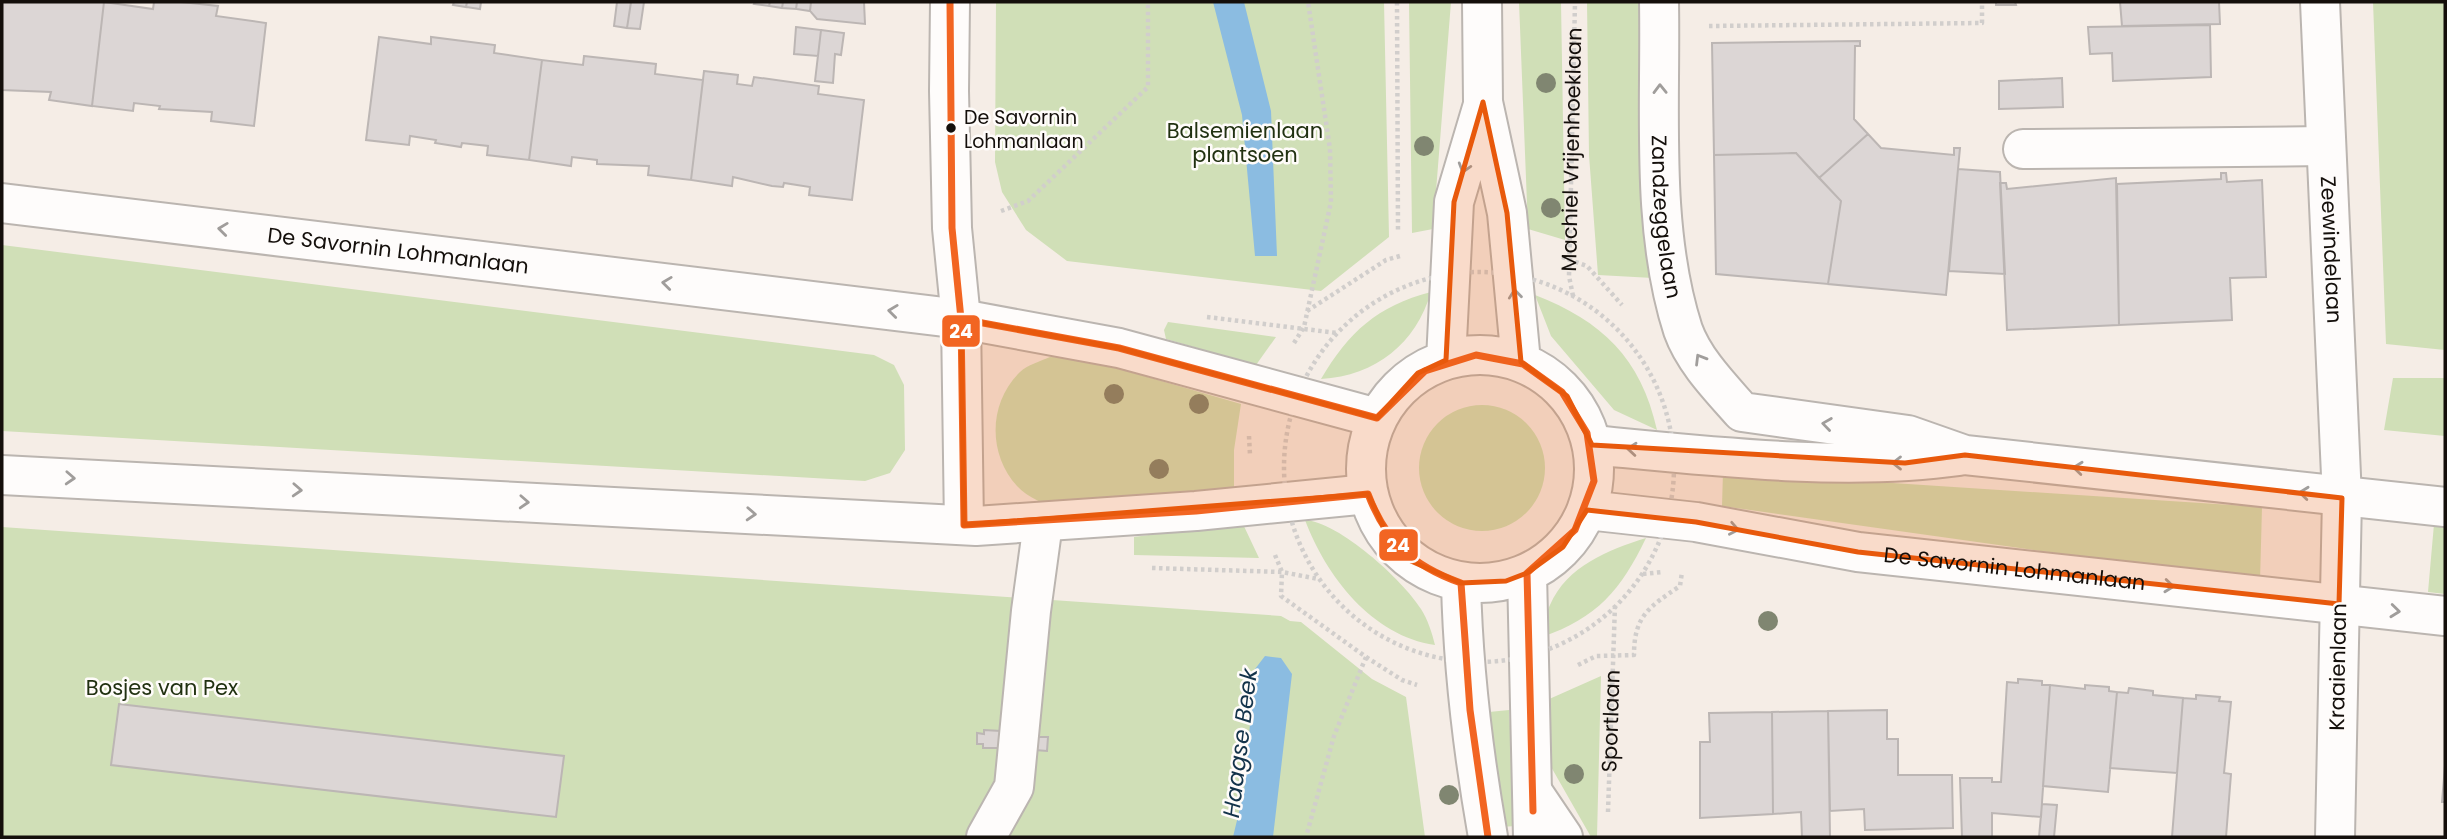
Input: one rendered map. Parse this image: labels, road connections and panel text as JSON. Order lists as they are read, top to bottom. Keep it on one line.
{"streets":{"street":["Zandzeggelaan","Zeewindelaan","De Savornin Lohmanlaan","Kraaienlaan"],"path":["Machiel Vrijenhoeklaan","Sportlaan"]},"crossings":[["Zeewindelaan","Kraaienlaan"],["De Savornin Lohmanlaan","Kraaienlaan"]],"one_way":["Zandzeggelaan"],"water":["Haagse Beek"],"parks":["Balsemienlaan plantsoen","Bosjes van Pex"],"places":["De Savornin Lohmanlaan"],"lines":["transit line 24"]}
